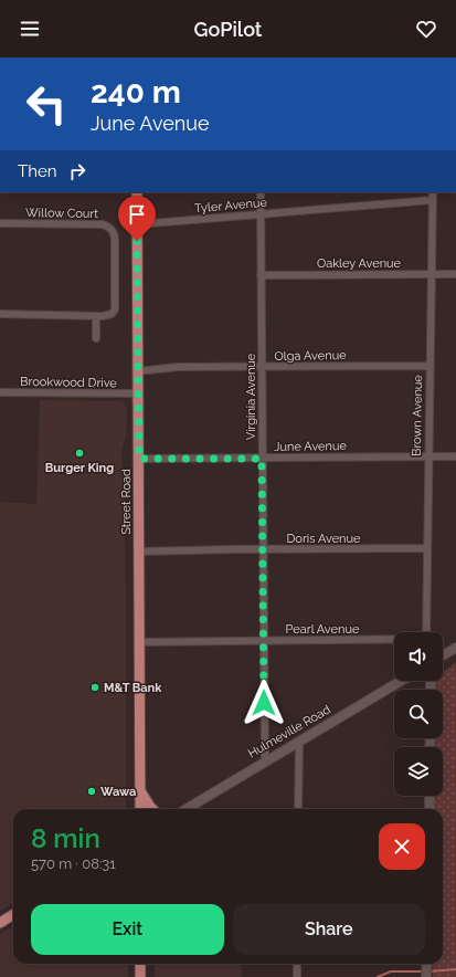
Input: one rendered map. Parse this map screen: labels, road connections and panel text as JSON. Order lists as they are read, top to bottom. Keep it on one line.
{"streets":{"main road":["Street Road","Hulmeville Road"],"street":["Tyler Avenue","Willow Court","Oakley Avenue","Olga Avenue","Brookwood Drive","Virginia Avenue","Brown Avenue","June Avenue","Doris Avenue","Pearl Avenue"]},"crossings":[["Tyler Avenue","Virginia Avenue"],["Tyler Avenue","Brown Avenue"],["Tyler Avenue","Street Road"],["Oakley Avenue","Virginia Avenue"],["Oakley Avenue","Brown Avenue"],["Olga Avenue","Virginia Avenue"],["Olga Avenue","Brown Avenue"],["Olga Avenue","Street Road"],["Brookwood Drive","Street Road"],["Virginia Avenue","June Avenue"],["Virginia Avenue","Doris Avenue"],["Virginia Avenue","Pearl Avenue"],["Virginia Avenue","Hulmeville Road"],["Brown Avenue","June Avenue"],["Brown Avenue","Doris Avenue"],["June Avenue","Street Road"],["Street Road","Doris Avenue"],["Street Road","Pearl Avenue"]],"places":["Burger King","M&T Bank","Wawa"],"page":{"header":"GoPilot","turn":["240 m","June Avenue"],"then":"Then","heading":["8 min","570 m · 08:31"],"buttons":["Exit","Share"]}}
